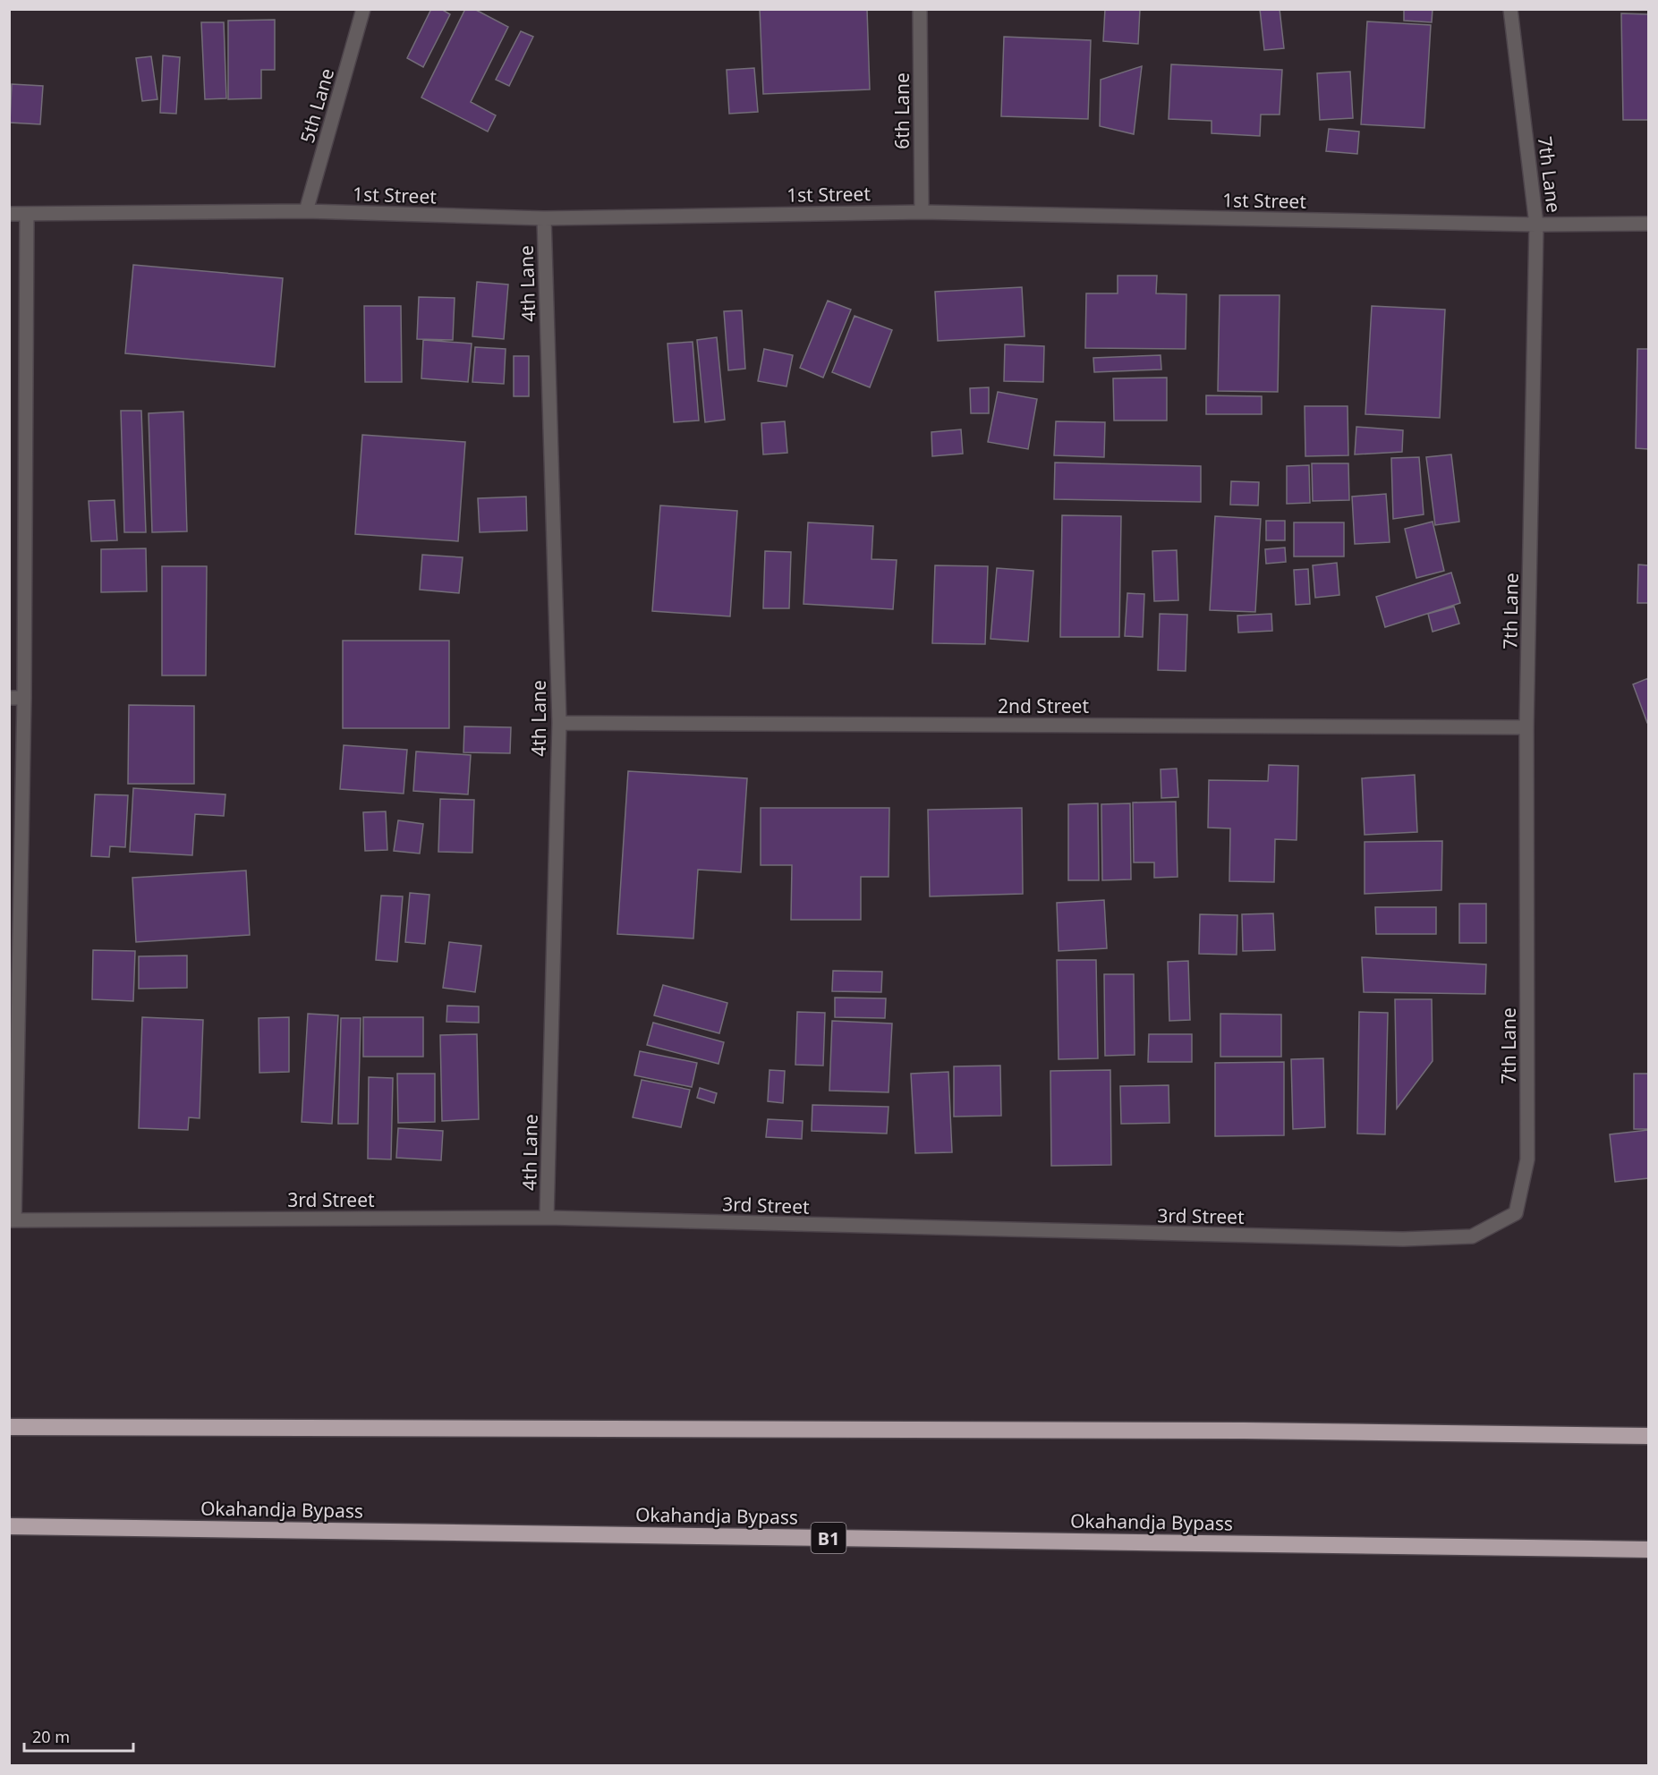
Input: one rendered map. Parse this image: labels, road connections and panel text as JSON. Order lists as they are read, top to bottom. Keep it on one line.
{"streets":{"highway":["Okahandja Bypass","B1"],"street":["5th Lane","6th Lane","7th Lane","1st Street","4th Lane","2nd Street","3rd Street"]},"crossings":[["5th Lane","1st Street"],["6th Lane","1st Street"],["7th Lane","1st Street"],["7th Lane","2nd Street"],["7th Lane","3rd Street"],["1st Street","4th Lane"],["4th Lane","2nd Street"],["4th Lane","3rd Street"]],"scale_bar":"20 m"}
